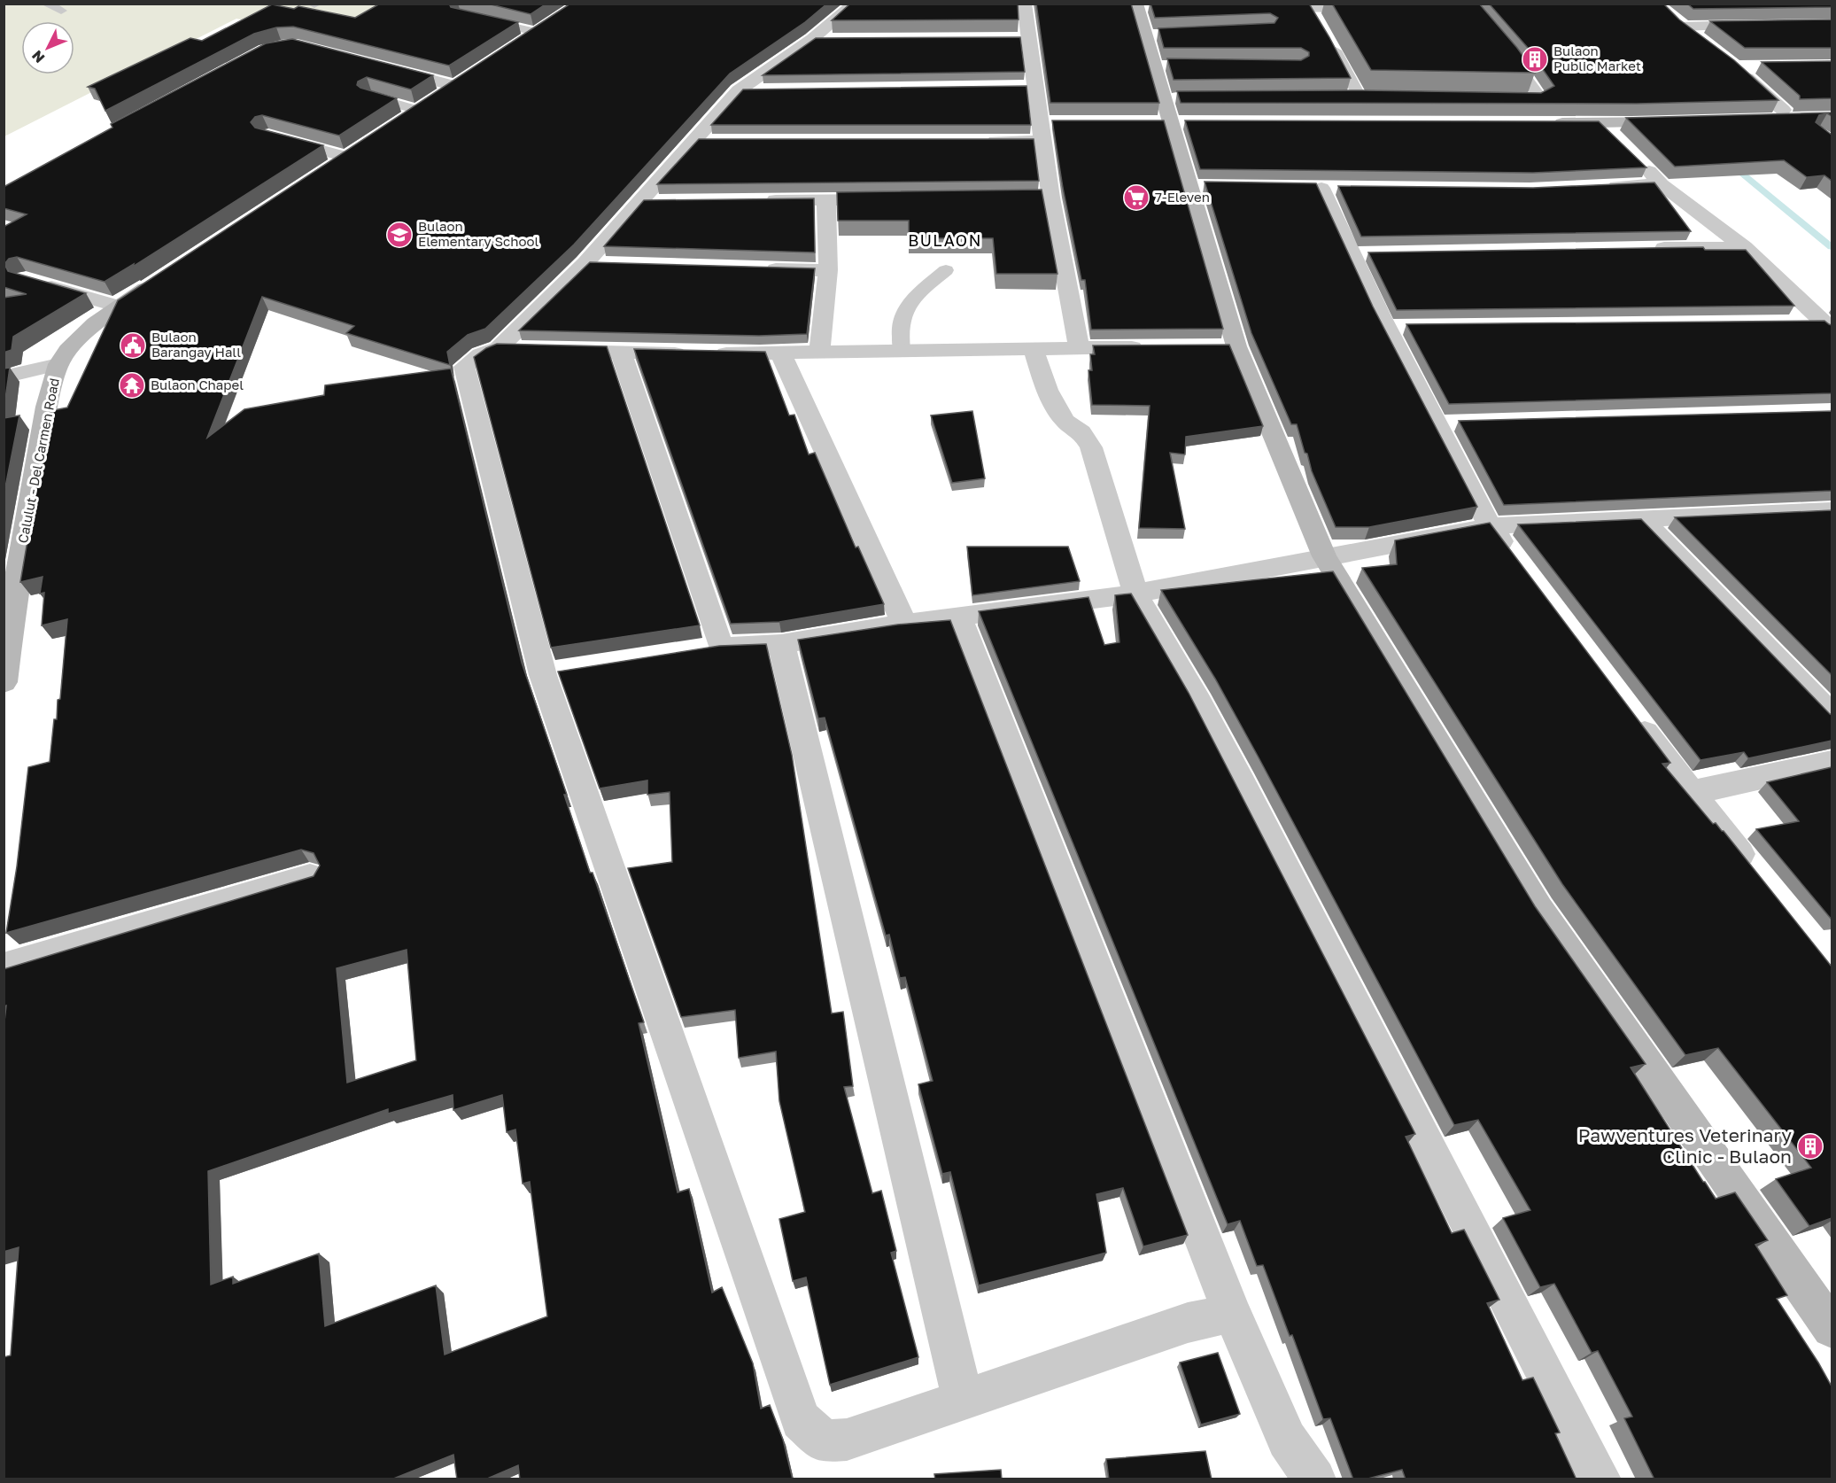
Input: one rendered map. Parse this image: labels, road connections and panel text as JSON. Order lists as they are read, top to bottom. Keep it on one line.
{"streets":{"street":["Calulut - Del Carmen Road"]},"districts":["BULAON"],"places":{"building":["Bulaon Public Market","Pawventures Veterinary Clinic - Bulaon"],"supermarket":["7-Eleven"],"school or university":["Bulaon Elementary School"],"public building":["Bulaon Barangay Hall"],"temple":["Bulaon Chapel"]},"north":"bottom left"}
